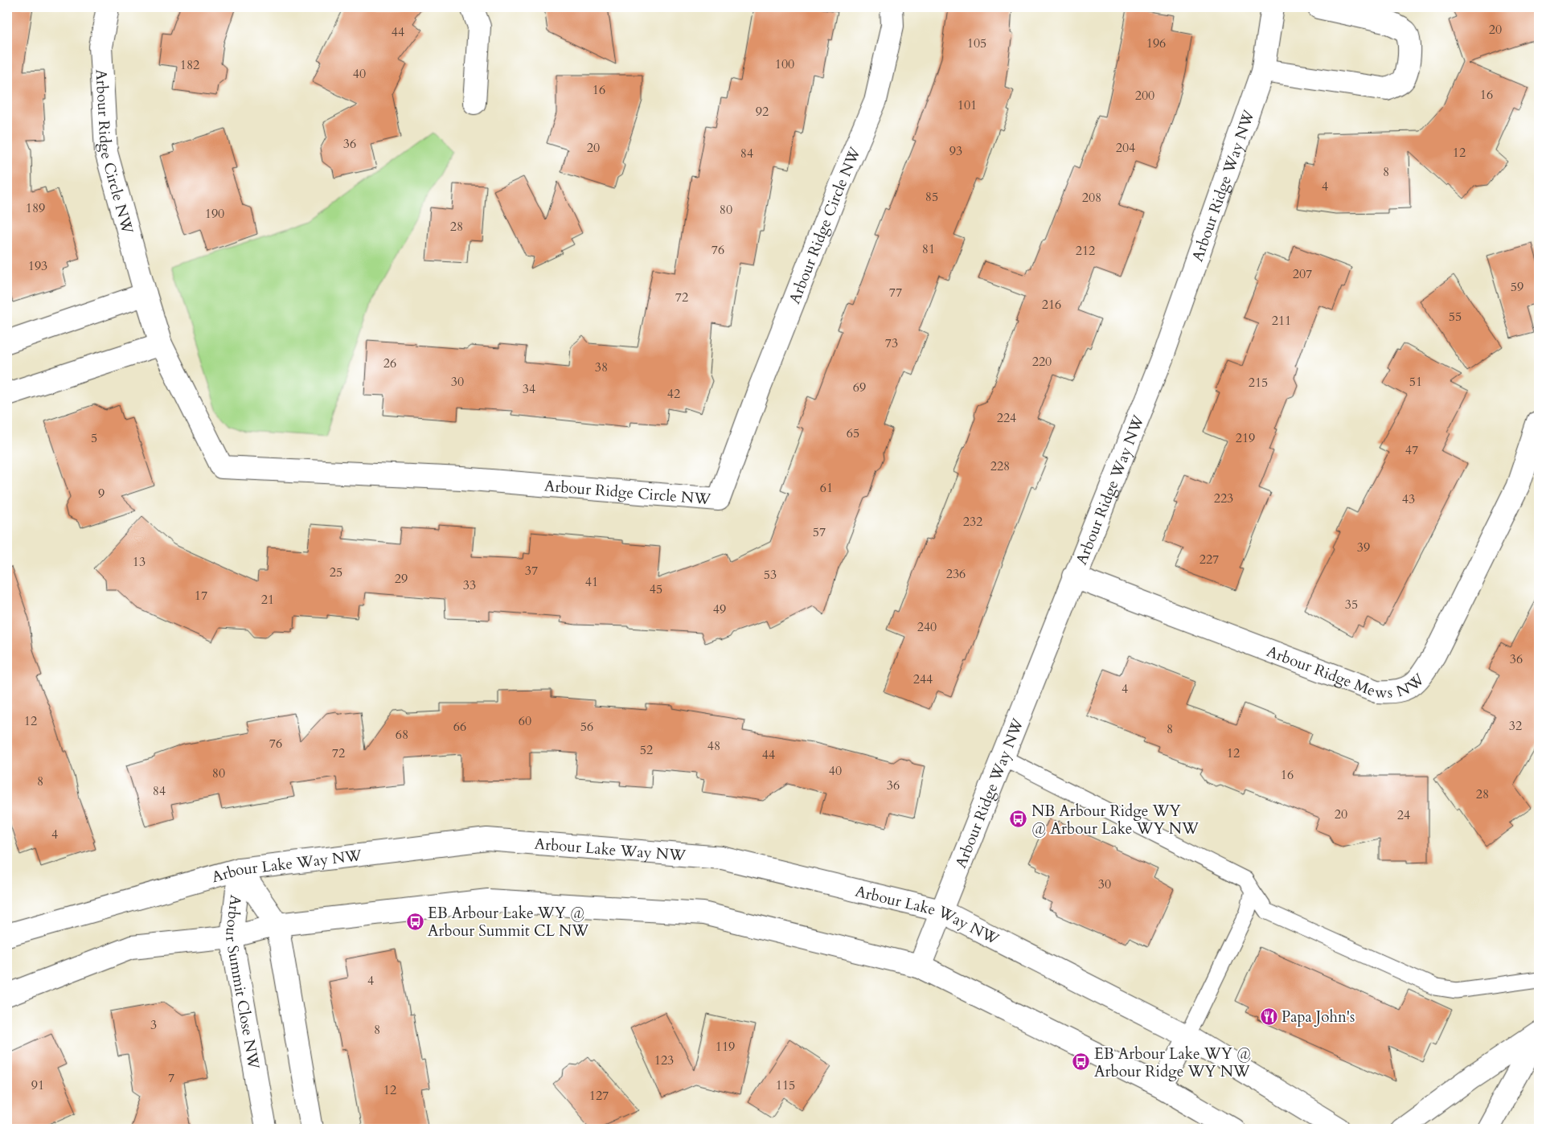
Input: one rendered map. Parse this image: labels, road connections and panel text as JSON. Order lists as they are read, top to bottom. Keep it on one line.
{"streets":{"street":["Arbour Ridge Circle NW","Arbour Ridge Way NW","Arbour Ridge Mews NW","Arbour Lake Way NW","Arbour Summit Close NW"]},"crossings":[["Arbour Ridge Way NW","Arbour Ridge Mews NW"],["Arbour Ridge Way NW","Arbour Lake Way NW"],["Arbour Lake Way NW","Arbour Summit Close NW"]],"places":{"bus stop":["NB Arbour Ridge WY @ Arbour Lake WY NW","EB Arbour Lake WY @ Arbour Summit CL NW","EB Arbour Lake WY @ Arbour Ridge WY NW"],"restaurant":["Papa John's"]},"house_numbers":["20","44","105","196","100","182","40","16","16","200","101","92","36","20","204","93","12","84","8","4","85","208","189","80","190","28","81","76","212","193","207","59","77","72","216","55","211","73","220","26","38","30","51","215","69","34","42","224","65","5","219","47","228","61","9","223","43","232","57","39","227","13","37","25","236","53","29","41","33","45","17","21","35","49","240","36","244","4","12","60","32","66","56","8","68","76","48","52","72","12","44","40","80","16","8","36","84","28","20","24","4","30","4","3","8","119","123","7","91","115","12","127"]}
